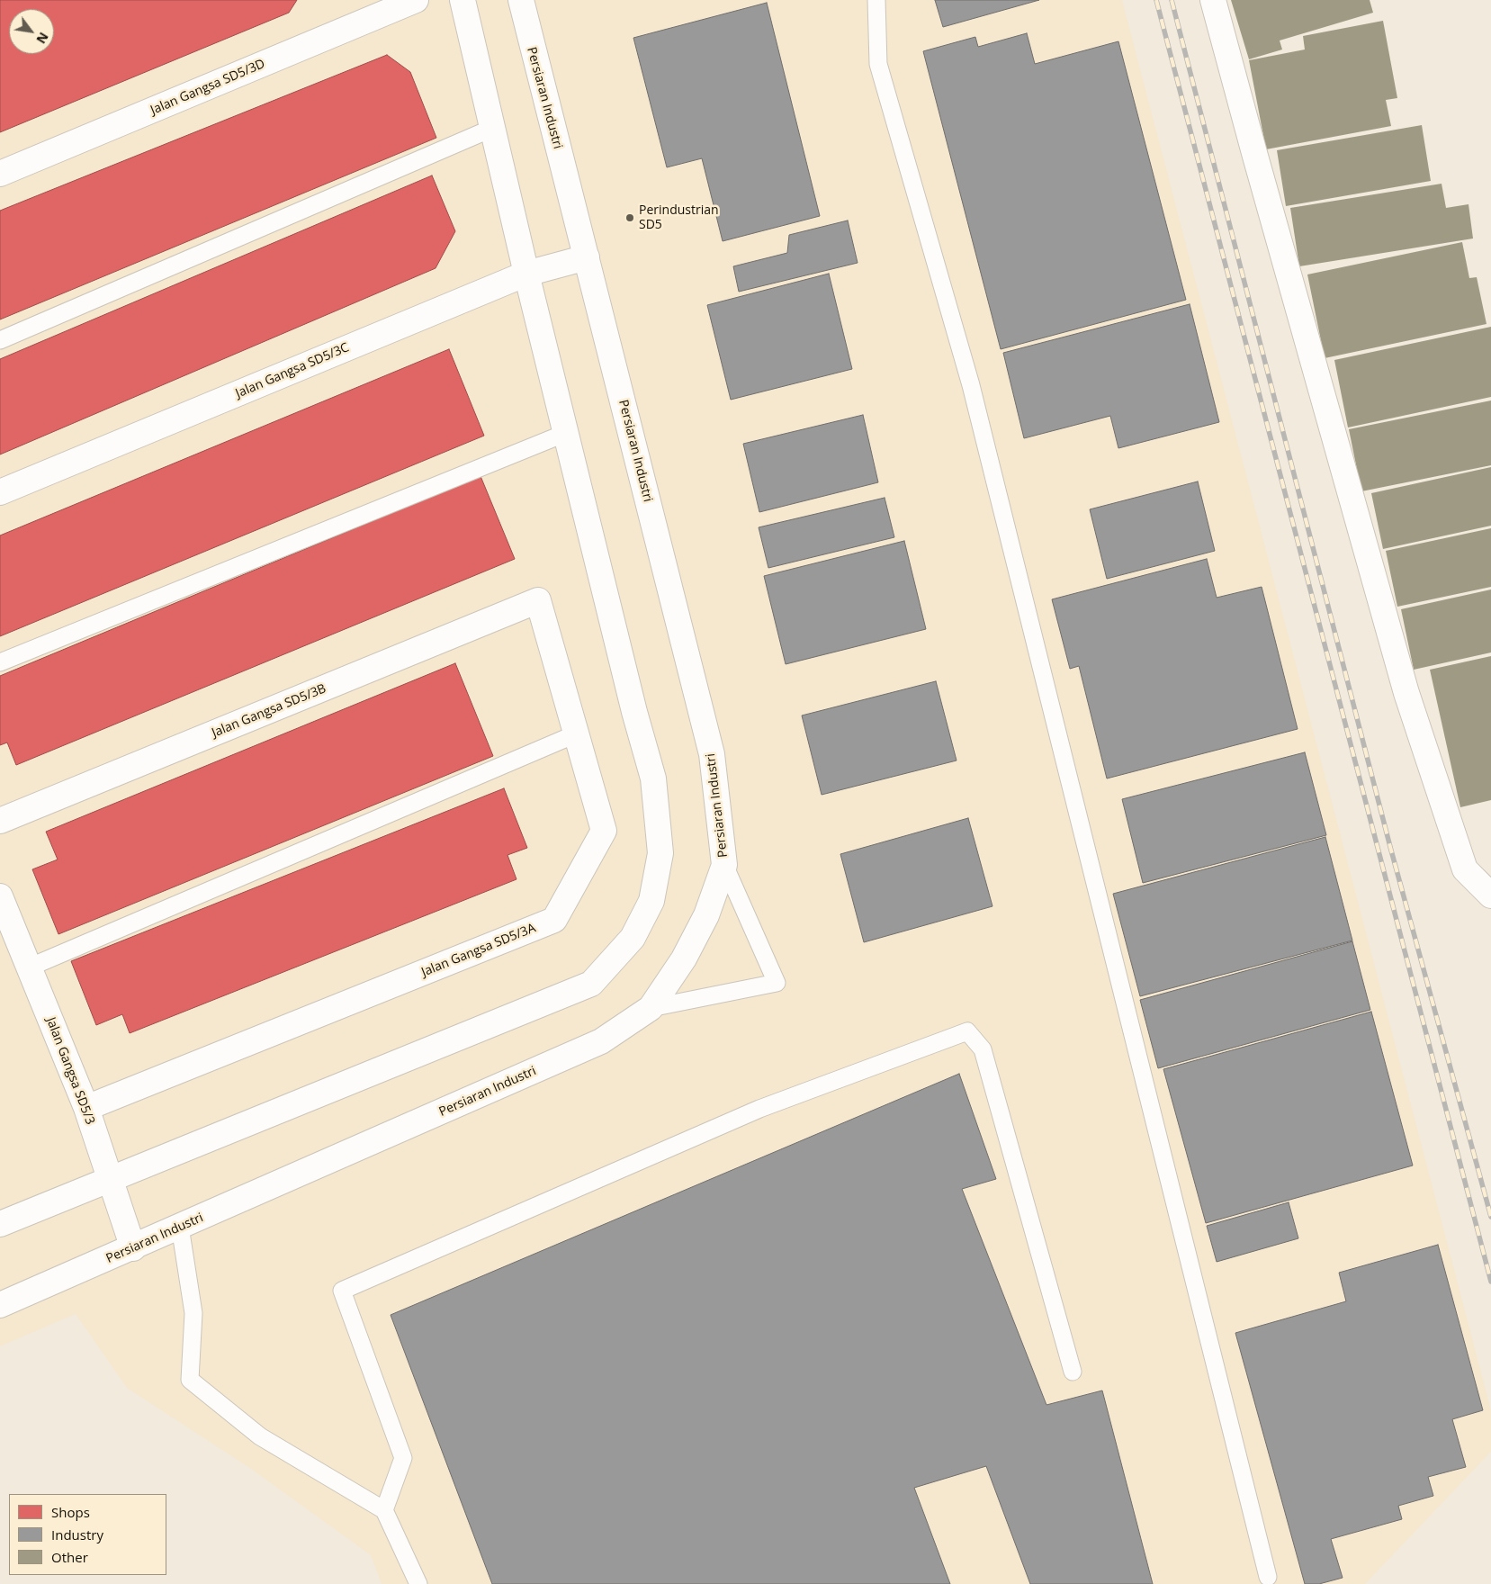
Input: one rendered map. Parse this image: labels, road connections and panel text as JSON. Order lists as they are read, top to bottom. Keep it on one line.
{"streets":{"street":["Jalan Gangsa SD5/3D","Persiaran Industri","Jalan Gangsa SD5/3C","Jalan Gangsa SD5/3B","Jalan Gangsa SD5/3A","Jalan Gangsa SD5/3"]},"crossings":[["Persiaran Industri","Jalan Gangsa SD5/3C"],["Persiaran Industri","Jalan Gangsa SD5/3"],["Jalan Gangsa SD5/3B","Jalan Gangsa SD5/3A"],["Jalan Gangsa SD5/3A","Jalan Gangsa SD5/3"]],"places":["Perindustrian SD5"],"legend":["Shops","Industry","Other"],"north":"bottom right"}
